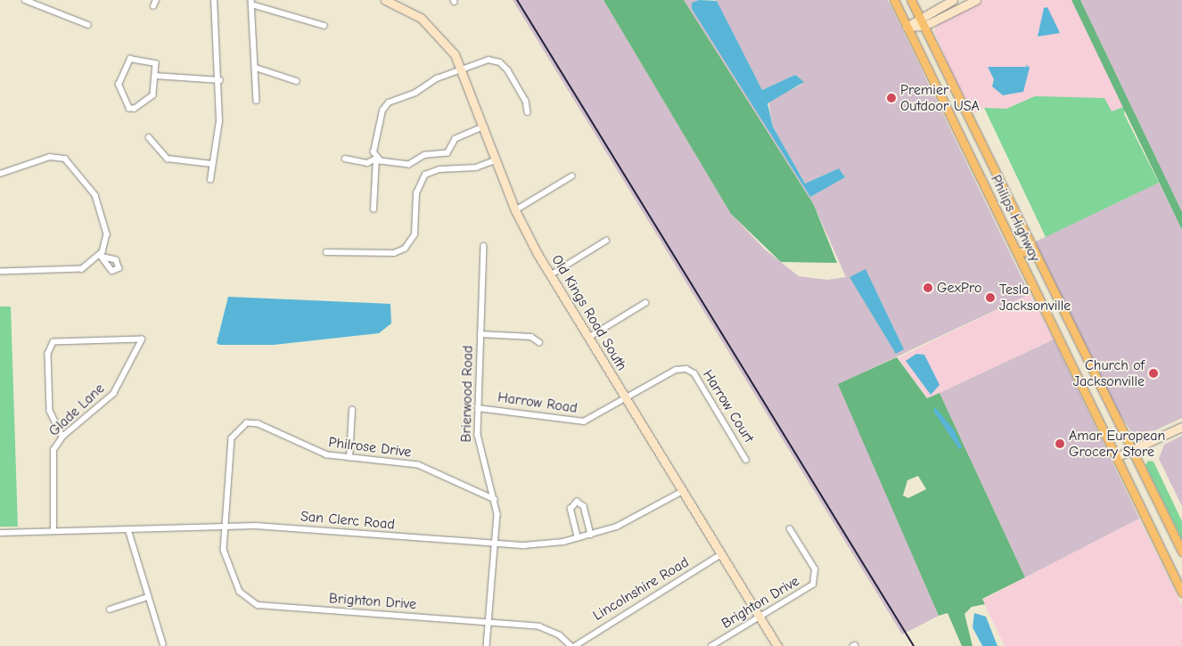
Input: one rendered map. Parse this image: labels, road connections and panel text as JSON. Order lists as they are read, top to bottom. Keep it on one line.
{"streets":{"main road":["Philips Highway"],"street":["Old Kings Road South","Brierwood Road","Harrow Road","Harrow Court","Glade Lane","Philrose Drive","San Clerc Road","Lincolnshire Road","Brighton Drive"]},"crossings":[["Old Kings Road South","Harrow Road"],["Old Kings Road South","San Clerc Road"],["Old Kings Road South","Lincolnshire Road"],["Old Kings Road South","Brighton Drive"],["Brierwood Road","Harrow Road"],["Brierwood Road","Philrose Drive"],["Brierwood Road","San Clerc Road"],["Brierwood Road","Brighton Drive"],["Harrow Road","Harrow Court"],["Glade Lane","San Clerc Road"],["Philrose Drive","Brighton Drive"],["San Clerc Road","Brighton Drive"],["Lincolnshire Road","Brighton Drive"]],"places":["Premier Outdoor USA","GexPro","Tesla Jacksonville","Church of Jacksonville","Amar European Grocery Store"]}
